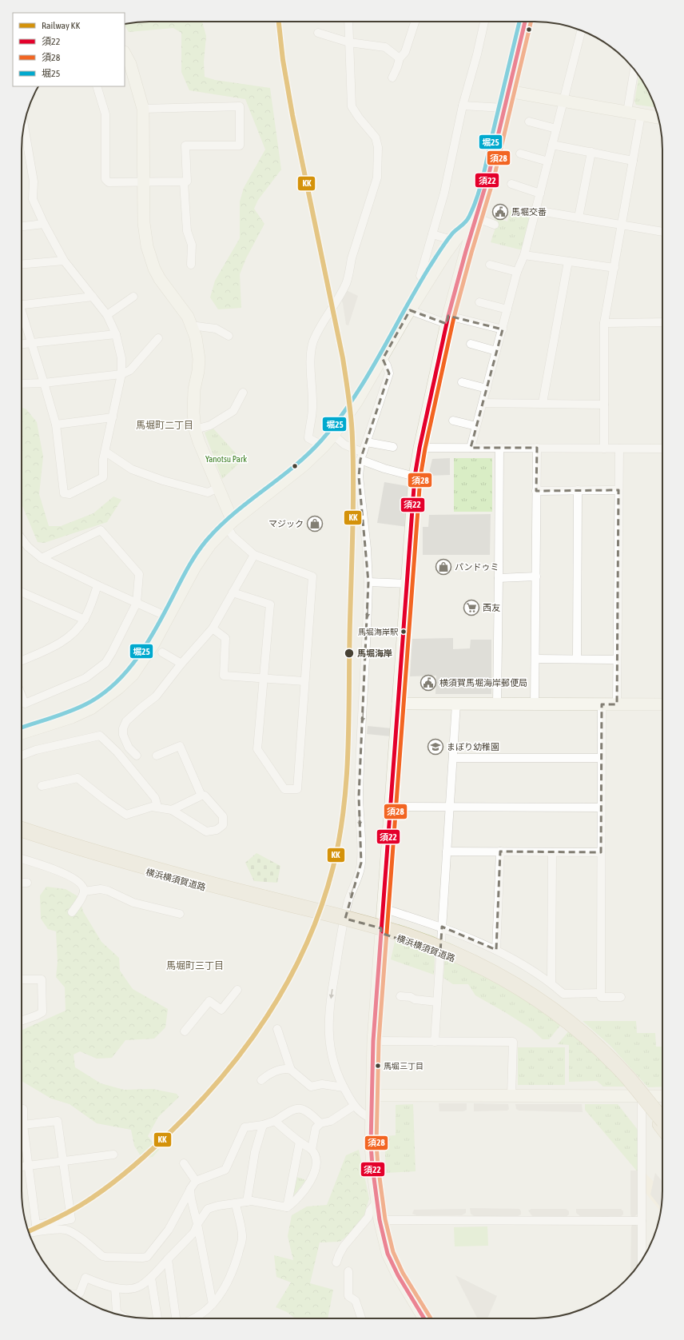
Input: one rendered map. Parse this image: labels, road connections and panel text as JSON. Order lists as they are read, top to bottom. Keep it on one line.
{"streets":{"highway":["横浜横須賀道路"]},"districts":["馬堀町二丁目","馬堀町三丁目"],"parks":["Yanotsu Park"],"places":{"public building":["馬堀交番","横須賀馬堀海岸郵便局"],"shop":["マジック","パンドゥミ"],"supermarket":["西友"],"other":["馬堀海岸駅","馬堀海岸","馬堀三丁目"],"school or university":["まぼり幼稚園"]},"lines":["rail line KK","transit line 須22","transit line 須28","transit line 堀25"],"legend":["Railway KK","須22","須28","堀25"]}
